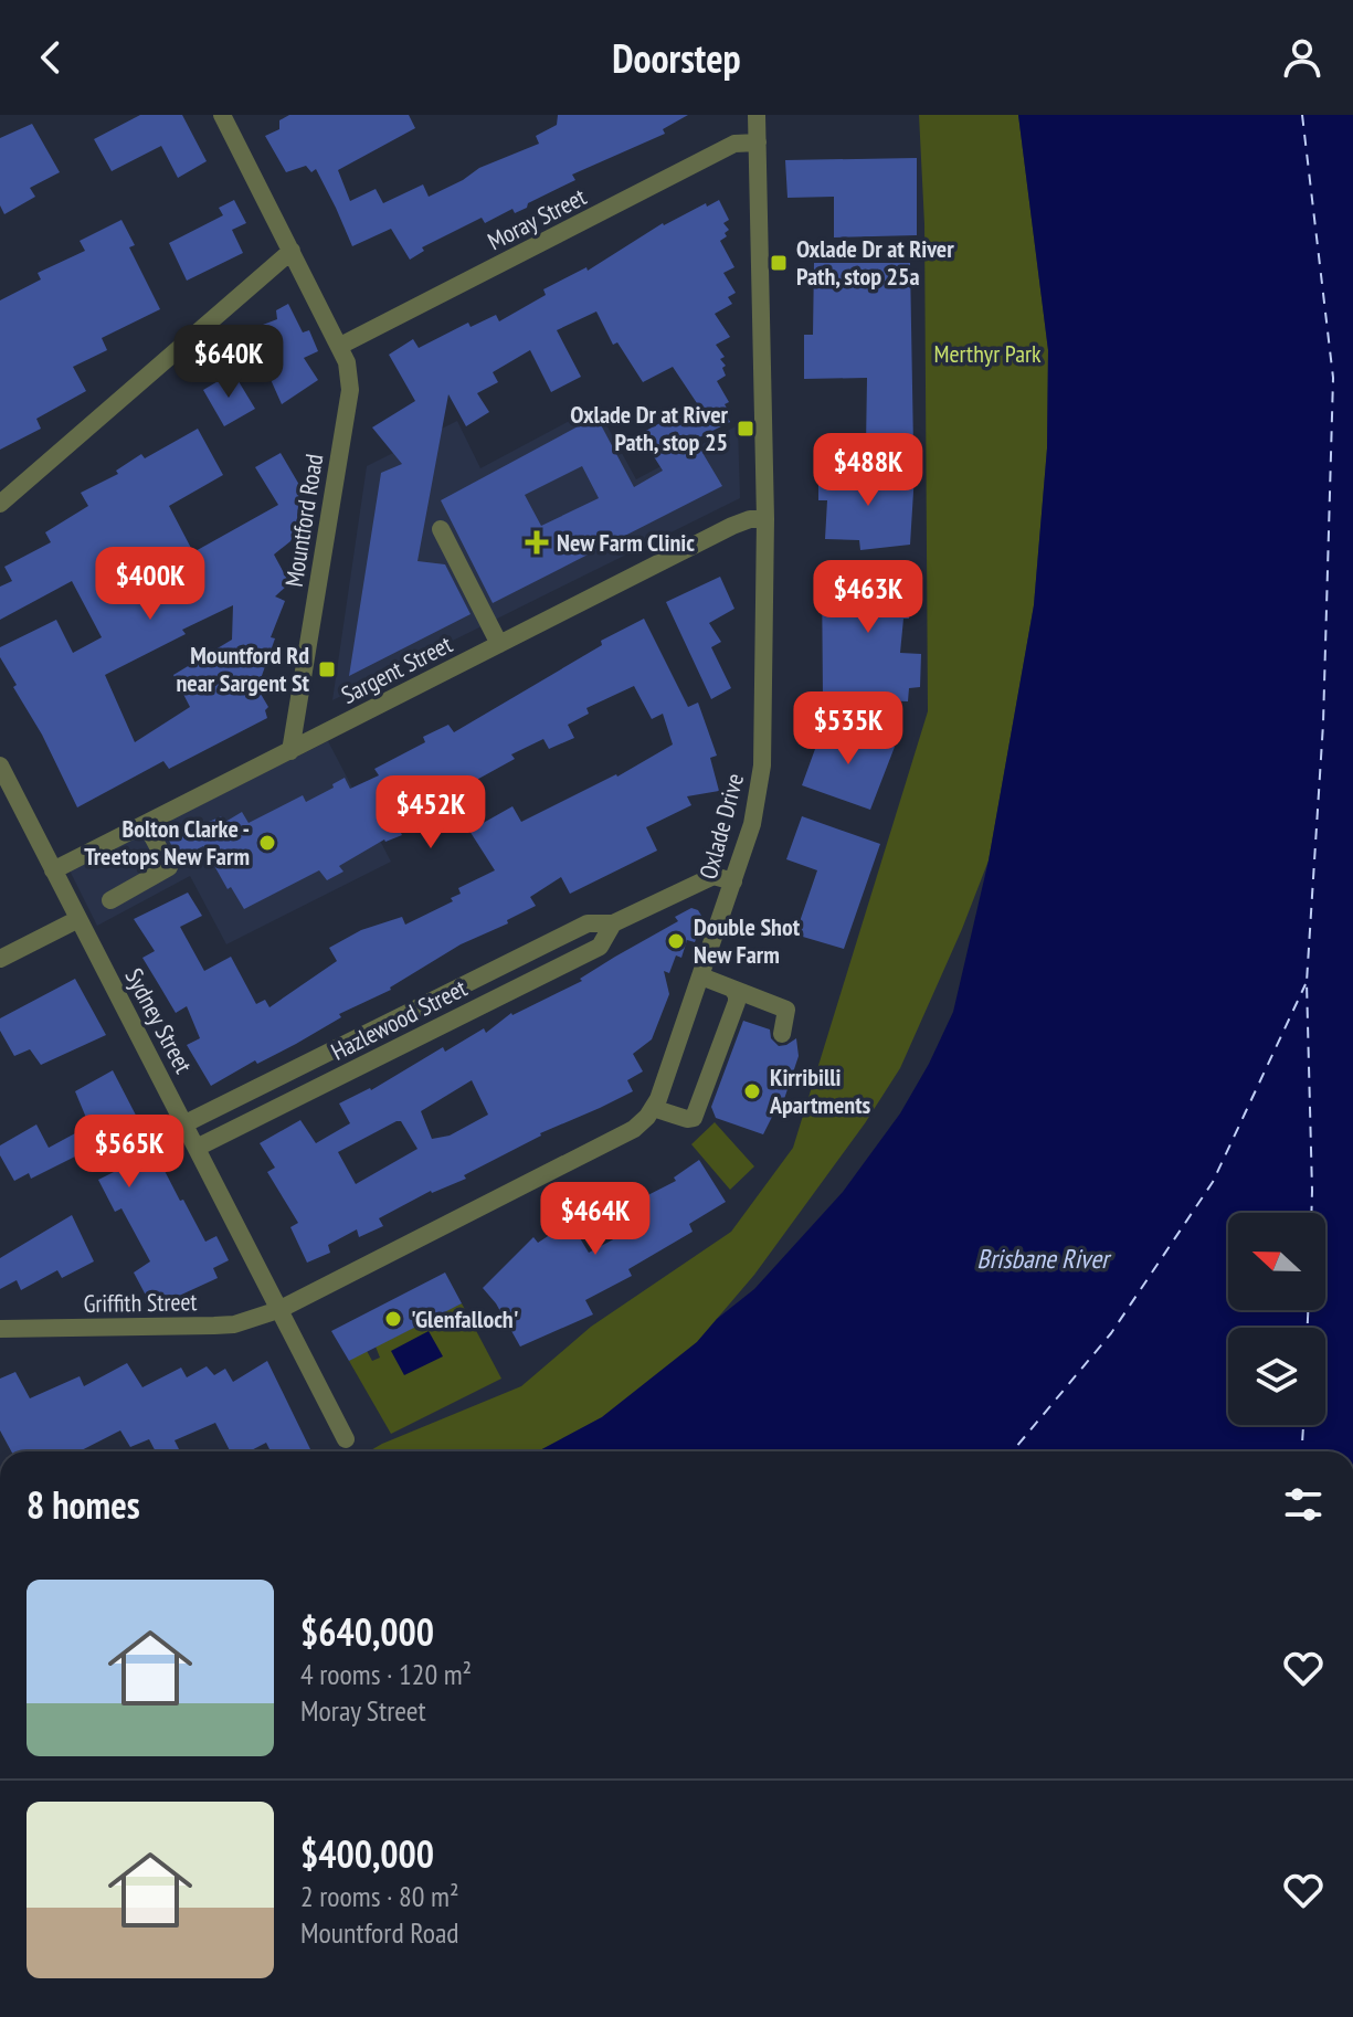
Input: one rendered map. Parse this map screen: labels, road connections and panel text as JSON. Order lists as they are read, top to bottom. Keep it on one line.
{"streets":{"street":["Moray Street","Mountford Road","Sargent Street","Oxlade Drive","Hazlewood Street","Sydney Street","Griffith Street"]},"crossings":[["Moray Street","Mountford Road"],["Moray Street","Oxlade Drive"],["Mountford Road","Sargent Street"],["Sargent Street","Oxlade Drive"],["Sargent Street","Sydney Street"],["Oxlade Drive","Hazlewood Street"],["Oxlade Drive","Sydney Street"],["Oxlade Drive","Griffith Street"],["Hazlewood Street","Sydney Street"],["Sydney Street","Griffith Street"]],"water":["Brisbane River"],"parks":["Merthyr Park"],"places":{"transit":["Oxlade Dr at River Path, stop 25a","Oxlade Dr at River Path, stop 25","Mountford Rd near Sargent St"],"health":["New Farm Clinic"],"other":["Bolton Clarke - Treetops New Farm","Double Shot New Farm","Kirribilli Apartments","'Glenfalloch'"]},"north":"left","page":{"header":"Doorstep","price":["$640K","$488K","$400K","$463K","$535K","$452K","$565K","$464K"],"heading":"8 homes","list":[{"name":"$640,000","note":"4 rooms · 120 m² · Moray Street"},{"name":"$400,000","note":"2 rooms · 80 m² · Mountford Road"}]}}
